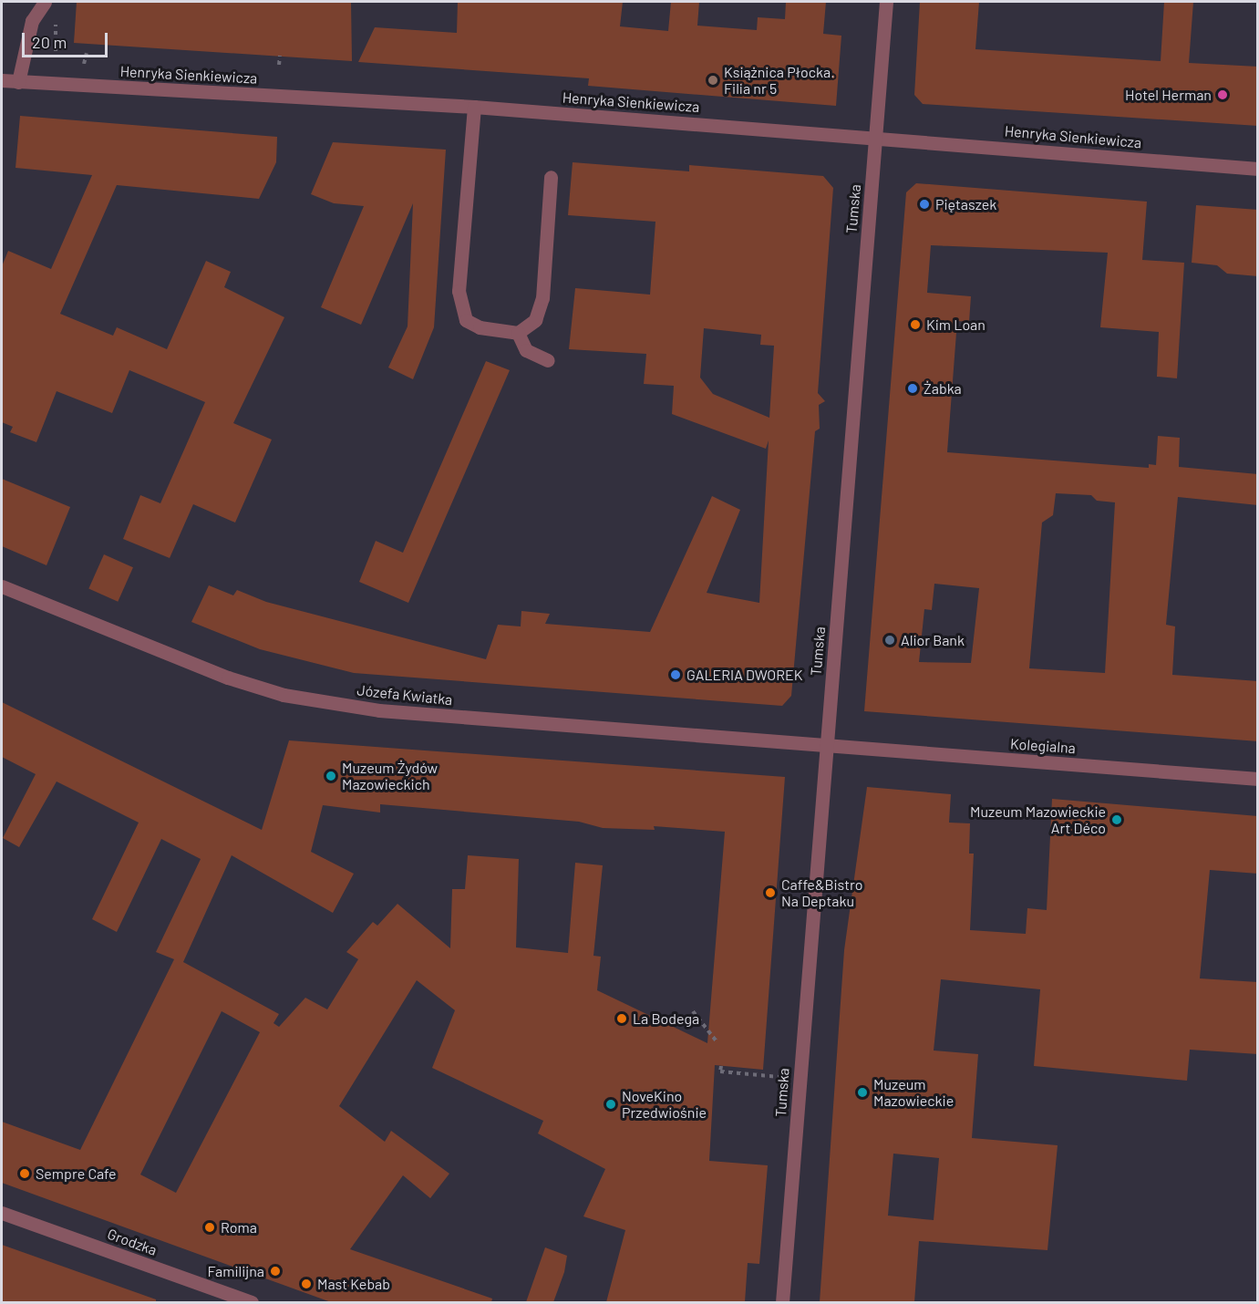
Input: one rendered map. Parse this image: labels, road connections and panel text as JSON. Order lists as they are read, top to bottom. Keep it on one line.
{"streets":{"street":["Henryka Sienkiewicza","Tumska","Józefa Kwiatka","Kolegialna","Grodzka"]},"crossings":[["Henryka Sienkiewicza","Tumska"],["Tumska","Józefa Kwiatka"],["Tumska","Kolegialna"],["Józefa Kwiatka","Kolegialna"]],"places":["Książnica Płocka. Filia nr 5","Hotel Herman","Piętaszek","Kim Loan","Żabka","Alior Bank","GALERIA DWOREK","Muzeum Żydów Mazowieckich","Muzeum Mazowieckie Art Déco","Caffe&Bistro Na Deptaku","La Bodega","Muzeum Mazowieckie","NoveKino Przedwiośnie","Sempre Cafe","Roma","Familijna","Mast Kebab"],"scale_bar":"20 m"}
